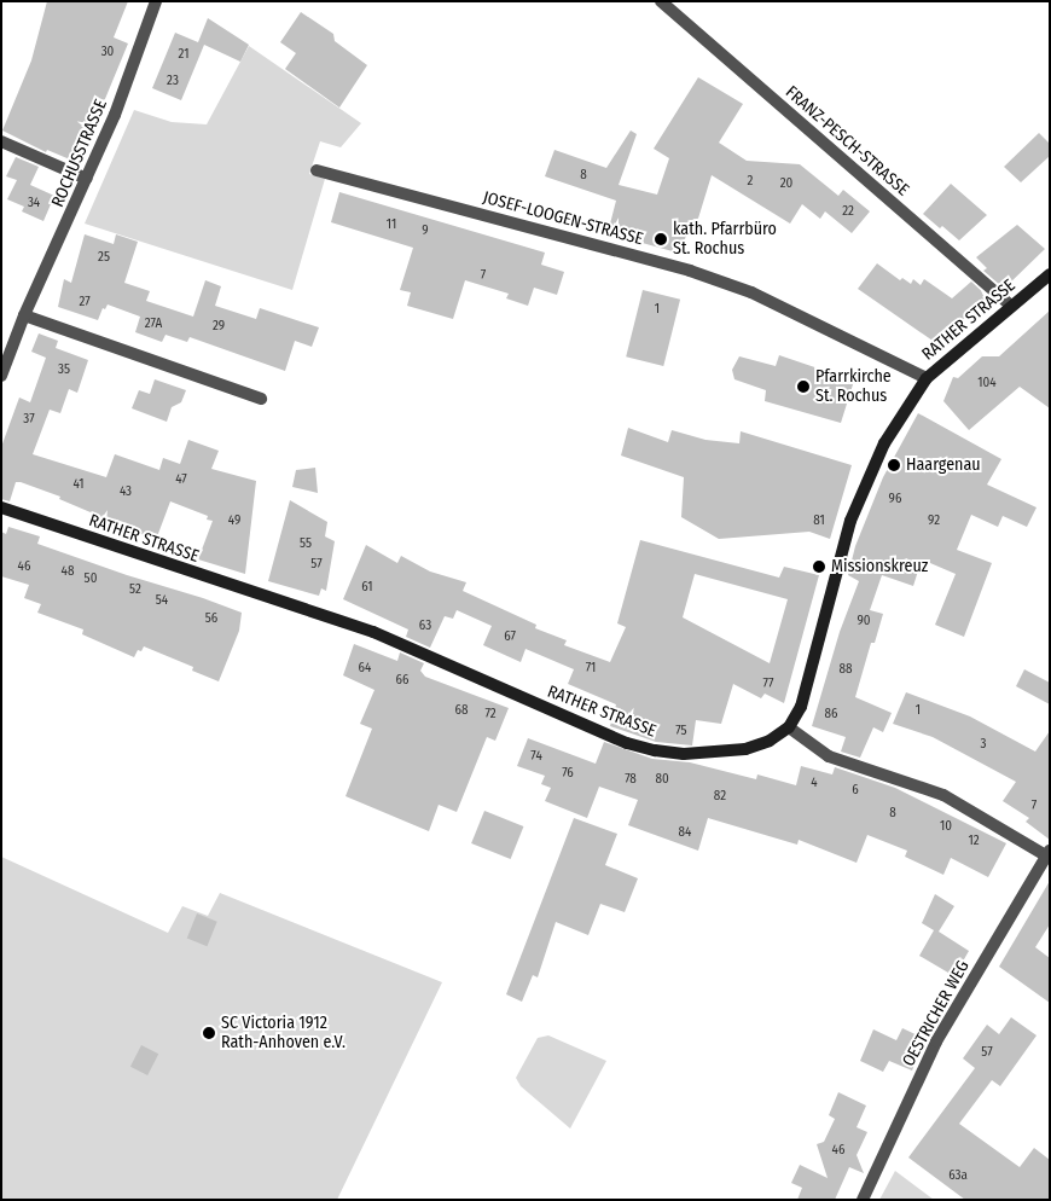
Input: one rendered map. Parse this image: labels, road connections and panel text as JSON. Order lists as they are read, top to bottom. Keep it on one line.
{"streets":{"main road":["RATHER STRASSE"],"street":["FRANZ-PESCH-STRASSE","ROCHUSSTRASSE","JOSEF-LOOGEN-STRASSE","OESTRICHER WEG"]},"crossings":[["FRANZ-PESCH-STRASSE","RATHER STRASSE"],["JOSEF-LOOGEN-STRASSE","RATHER STRASSE"]],"places":["kath. Pfarrbüro St. Rochus","Pfarrkirche St. Rochus","Haargenau","Missionskreuz","SC Victoria 1912 Rath-Anhoven e.V."],"house_numbers":["30","21","23","8","2","20","34","22","11","9","25","7","27","1","27A","29","35","104","37","47","41","43","96","49","81","92","55","57","46","48","50","61","52","54","56","90","63","67","64","71","88","66","77","68","1","72","86","75","3","74","76","78","80","4","6","82","7","8","10","84","12","57","46","63a"]}
